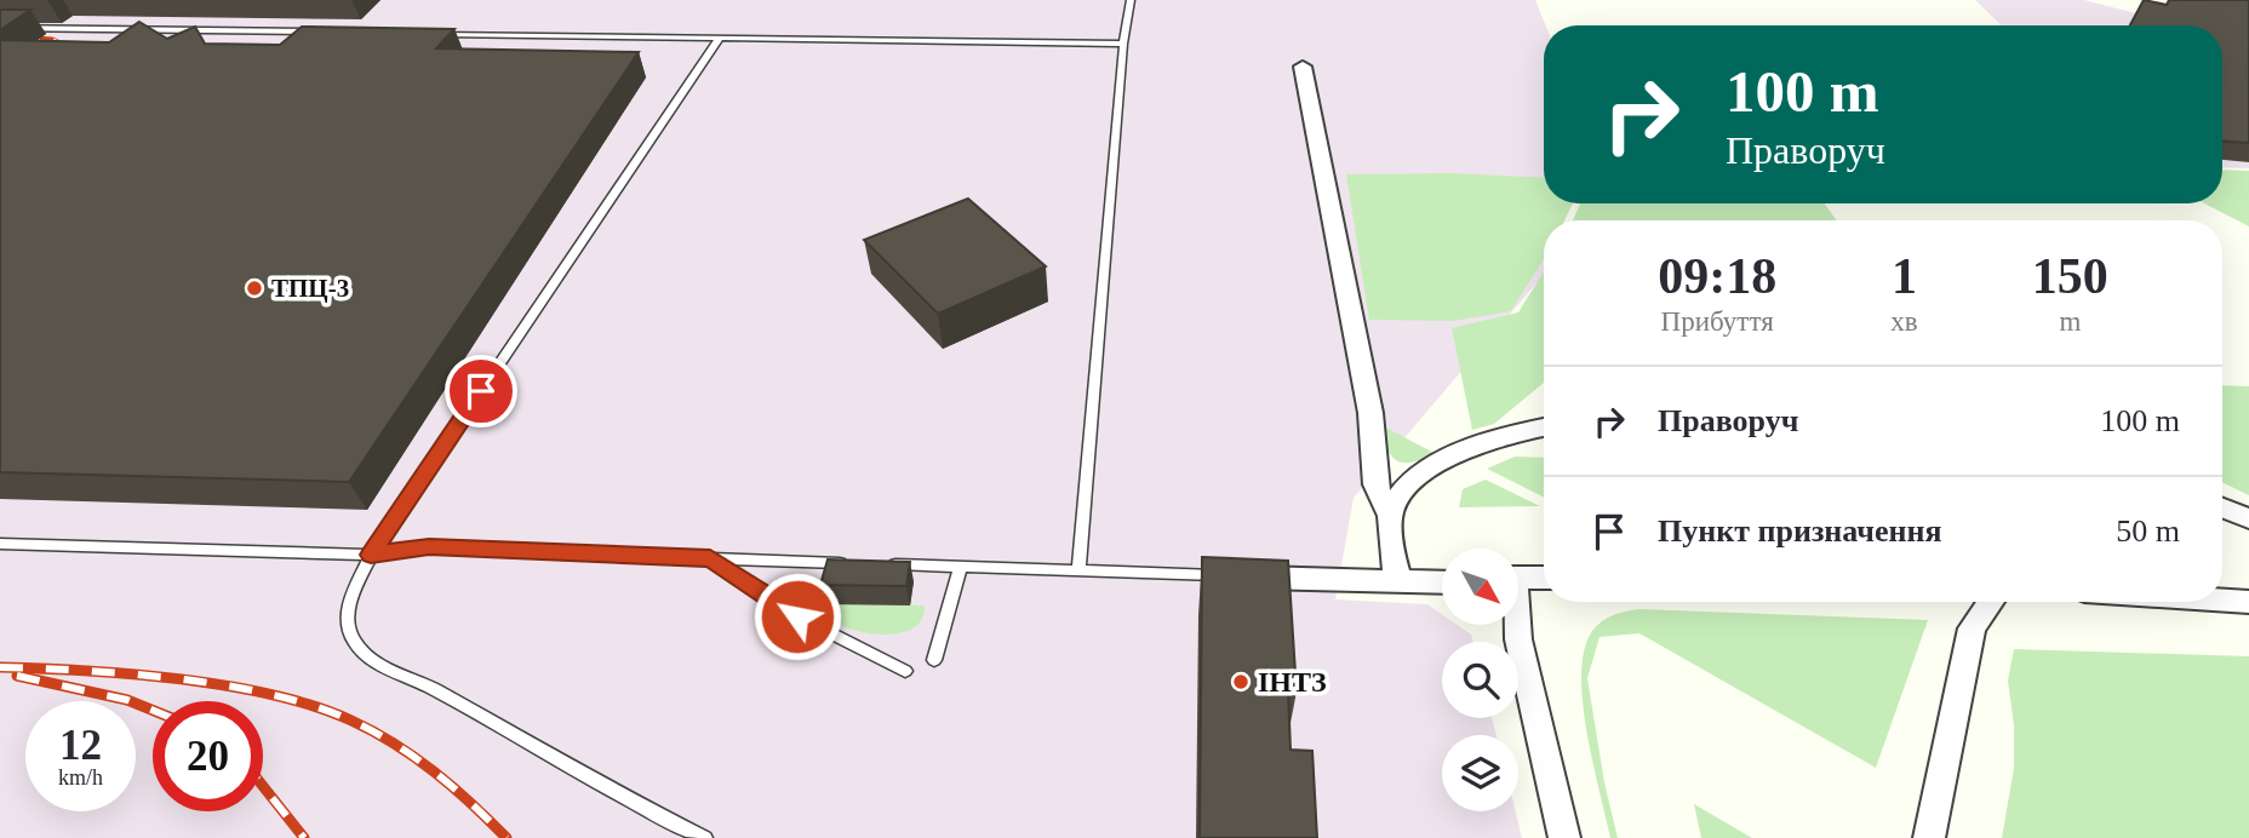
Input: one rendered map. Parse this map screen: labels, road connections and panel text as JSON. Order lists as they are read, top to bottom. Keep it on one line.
{"places":["ТПЦ-3","ІНТЗ"],"north":"bottom right","page":{"turn":["100 m","Праворуч"],"eta":["09:18","Прибуття","1","хв","150","m"],"list":[{"name":"Праворуч","value":"100 m"},{"name":"Пункт призначення","value":"50 m"}],"speed":"12 km/h","limit":"20"}}
